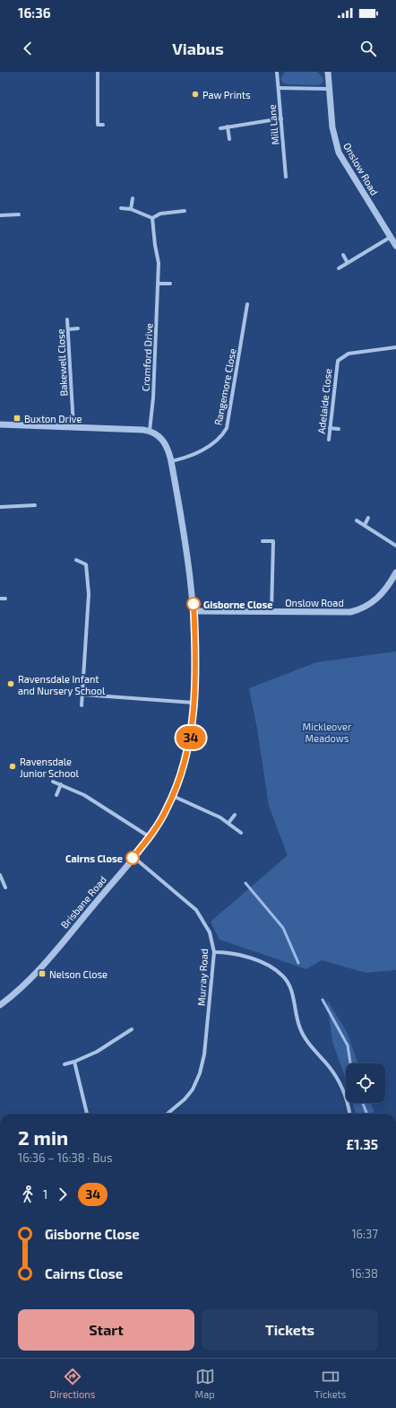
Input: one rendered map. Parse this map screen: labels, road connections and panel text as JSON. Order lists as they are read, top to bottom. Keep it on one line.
{"streets":{"street":["Mill Lane","Onslow Road","Cromford Drive","Bakewell Close","Rangemore Close","Adelaide Close","Brisbane Road","Murray Road"]},"crossings":[["Onslow Road","Brisbane Road"],["Brisbane Road","Murray Road"]],"parks":["Mickleover Meadows"],"places":{"other":["Paw Prints","Gisborne Close","Ravensdale Infant and Nursery School","Ravensdale Junior School","Cairns Close"],"transit":["Buxton Drive","Nelson Close"]},"lines":["bus line 34"],"page":{"status":"16:36","header":"Viabus","on_map":"34","heading":["2 min","16:36 – 16:38 · Bus","£1.35"],"legs":["1","34"],"list":[{"name":"Gisborne Close","value":"16:37"},{"name":"Cairns Close","value":"16:38"}],"buttons":["Start","Tickets"],"tabs":["Directions","Map","Tickets"]}}
